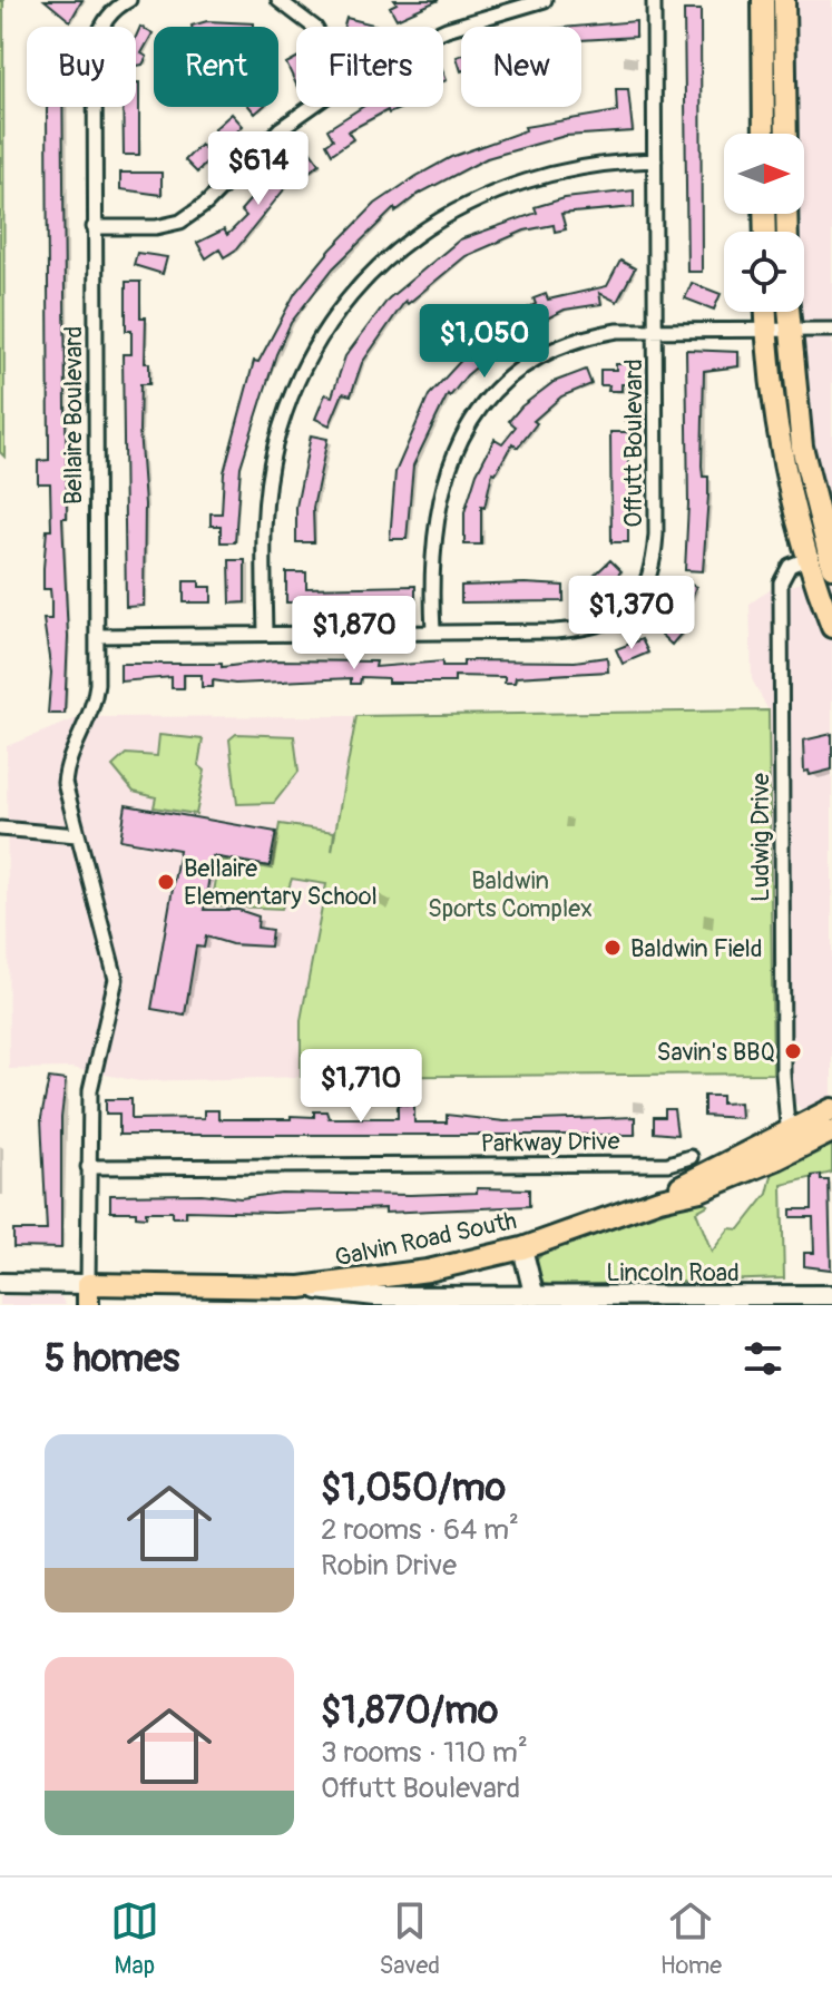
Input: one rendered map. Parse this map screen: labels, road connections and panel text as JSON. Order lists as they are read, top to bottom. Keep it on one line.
{"streets":{"main road":["Galvin Road South","Lincoln Road"],"street":["Bellaire Boulevard","Offutt Boulevard","Ludwig Drive","Parkway Drive"]},"crossings":[["Bellaire Boulevard","Offutt Boulevard"],["Bellaire Boulevard","Parkway Drive"],["Bellaire Boulevard","Galvin Road South"],["Ludwig Drive","Galvin Road South"],["Galvin Road South","Lincoln Road"]],"parks":["Baldwin Sports Complex"],"places":["Bellaire Elementary School","Baldwin Field","Savin's BBQ"],"north":"right","page":{"chip":["Buy","Rent","Filters","New"],"price":["$614","$1,050","$1,370","$1,870","$1,710"],"heading":"5 homes","list":[{"name":"$1,050/mo","note":"2 rooms · 64 m² · Robin Drive"},{"name":"$1,870/mo","note":"3 rooms · 110 m² · Offutt Boulevard"}],"tabs":["Map","Saved","Home"]}}
